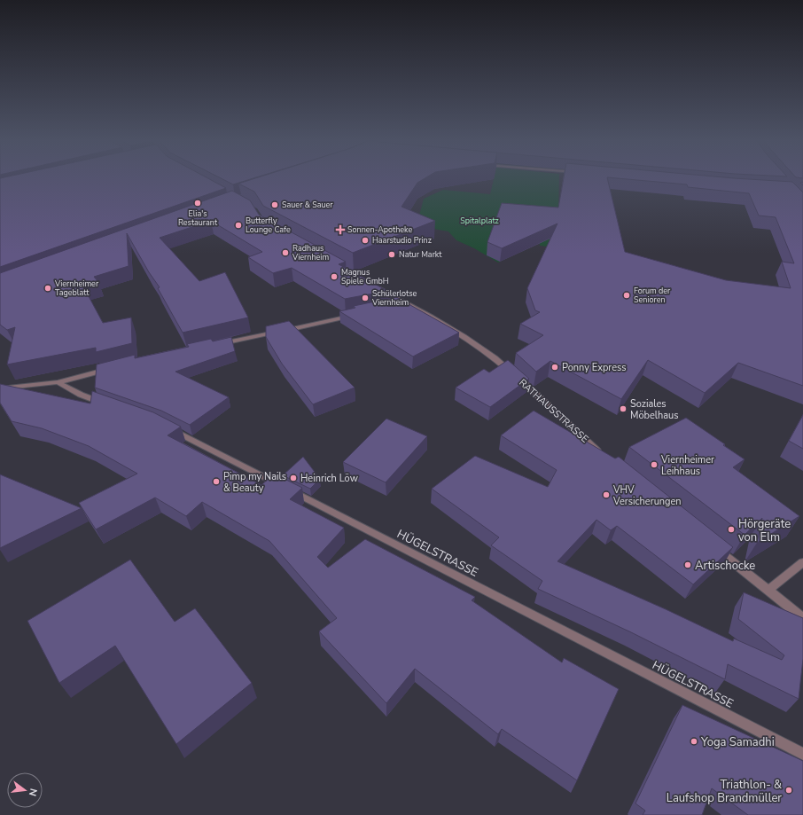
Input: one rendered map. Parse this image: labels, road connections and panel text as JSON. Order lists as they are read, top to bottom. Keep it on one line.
{"streets":{"street":["RATHAUSSTRASSE","HÜGELSTRASSE"]},"parks":["Spitalplatz"],"places":{"other":["Elia's Restaurant","Sauer & Sauer","Butterfly Lounge Cafe","Haarstudio Prinz","Radhaus Viernheim","Natur Markt","Magnus Spiele GmbH","Viernheimer Tageblatt","Forum der Senioren","Schülerlotse Viernheim","Ponny Express","Soziales Möbelhaus","Viernheimer Leihhaus","Heinrich Löw","Pimp my Nails & Beauty","VHV Versicherungen","Hörgeräte von Elm","Artischocke","Yoga Samadhi","Triathlon- & Laufshop Brandmüller"],"health":["Sonnen-Apotheke"]},"north":"right"}
